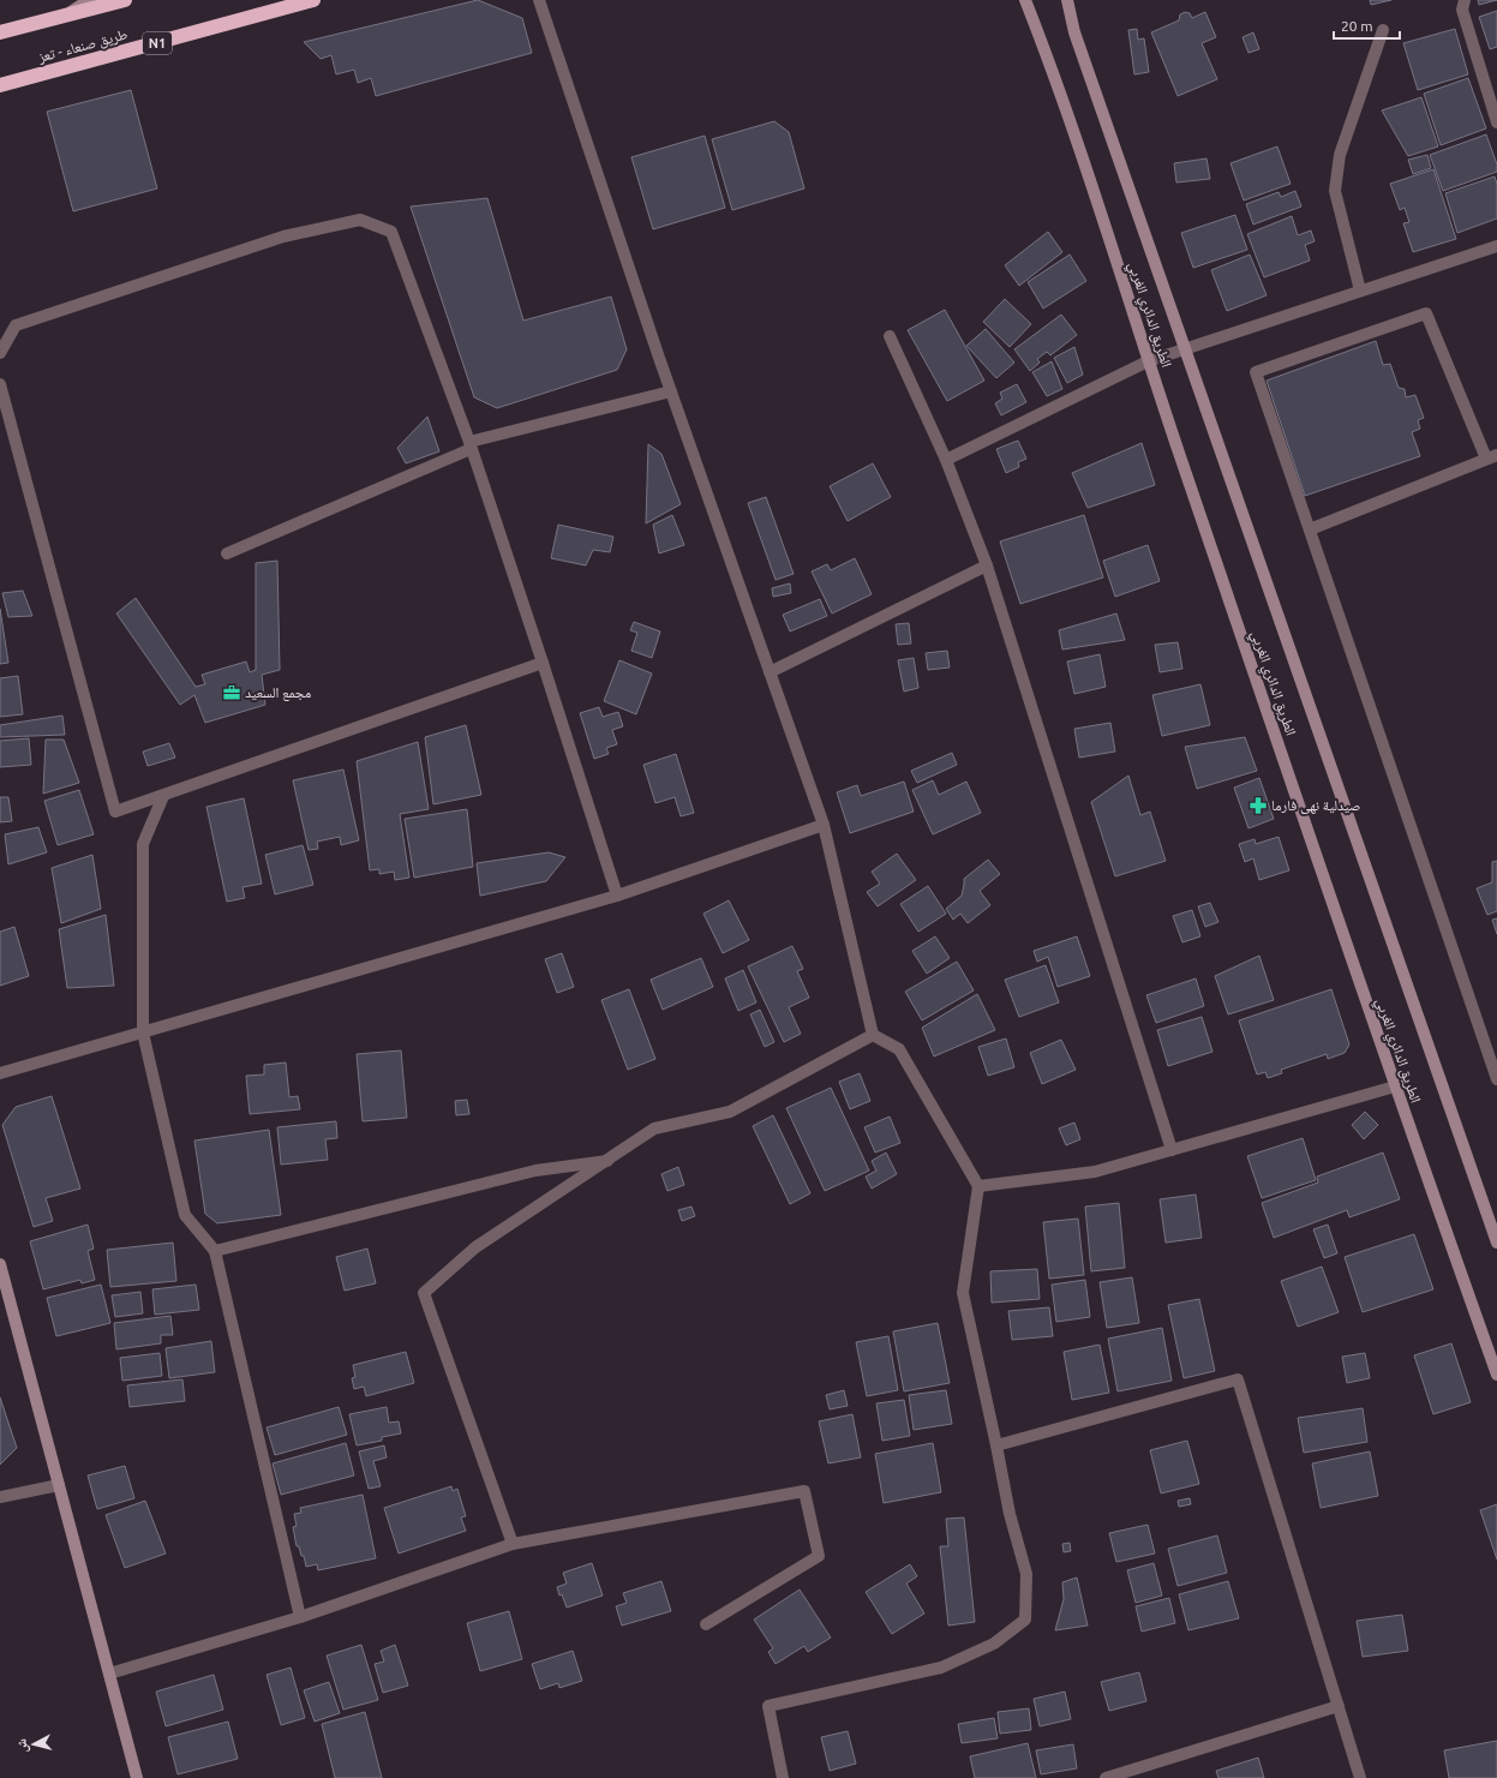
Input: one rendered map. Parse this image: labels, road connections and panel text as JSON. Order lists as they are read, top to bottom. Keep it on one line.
{"streets":{"highway":["N1","طريق صنعاء - تعز"],"main road":["الطريق الدائري الغربي"]},"places":{"office":["مجمع السعيد"],"pharmacy":["صيدلية نهى فارما"]},"scale_bar":"20 m","north":"left"}
